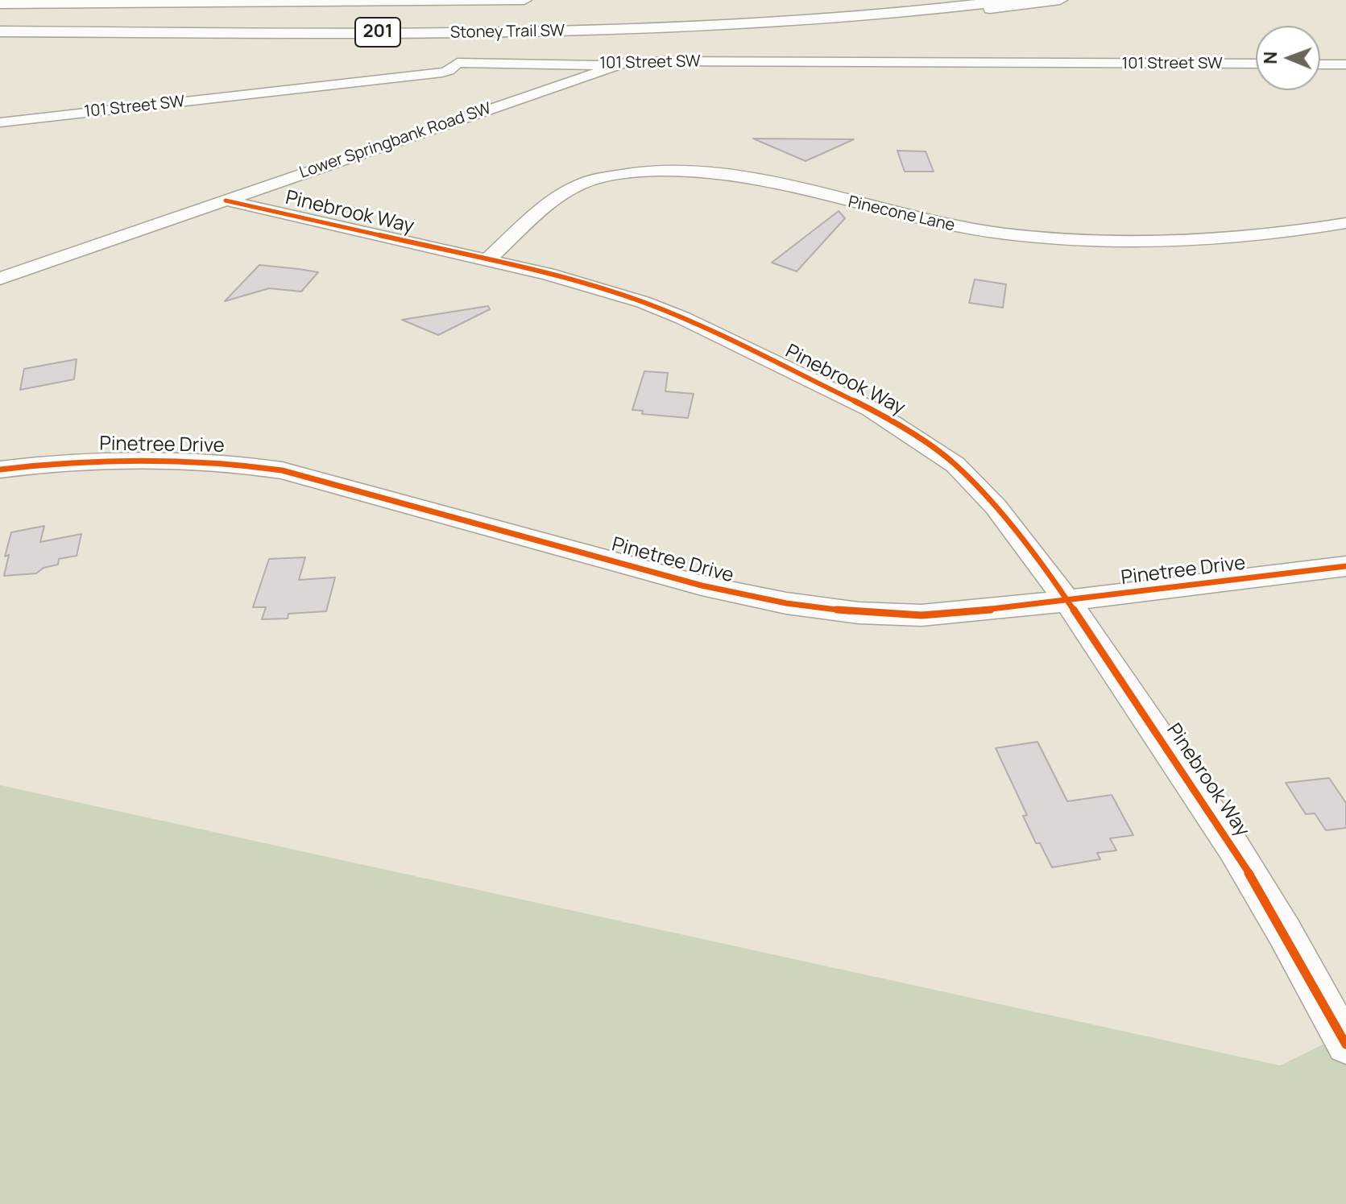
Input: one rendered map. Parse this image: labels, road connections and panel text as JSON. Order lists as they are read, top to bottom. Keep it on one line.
{"streets":{"highway":["201","Stoney Trail SW"],"street":["101 Street SW","Lower Springbank Road SW","Pinebrook Way","Pinecone Lane","Pinetree Drive"]},"crossings":[["101 Street SW","Lower Springbank Road SW"],["Lower Springbank Road SW","Pinebrook Way"],["Pinebrook Way","Pinecone Lane"],["Pinebrook Way","Pinetree Drive"]],"north":"left"}
